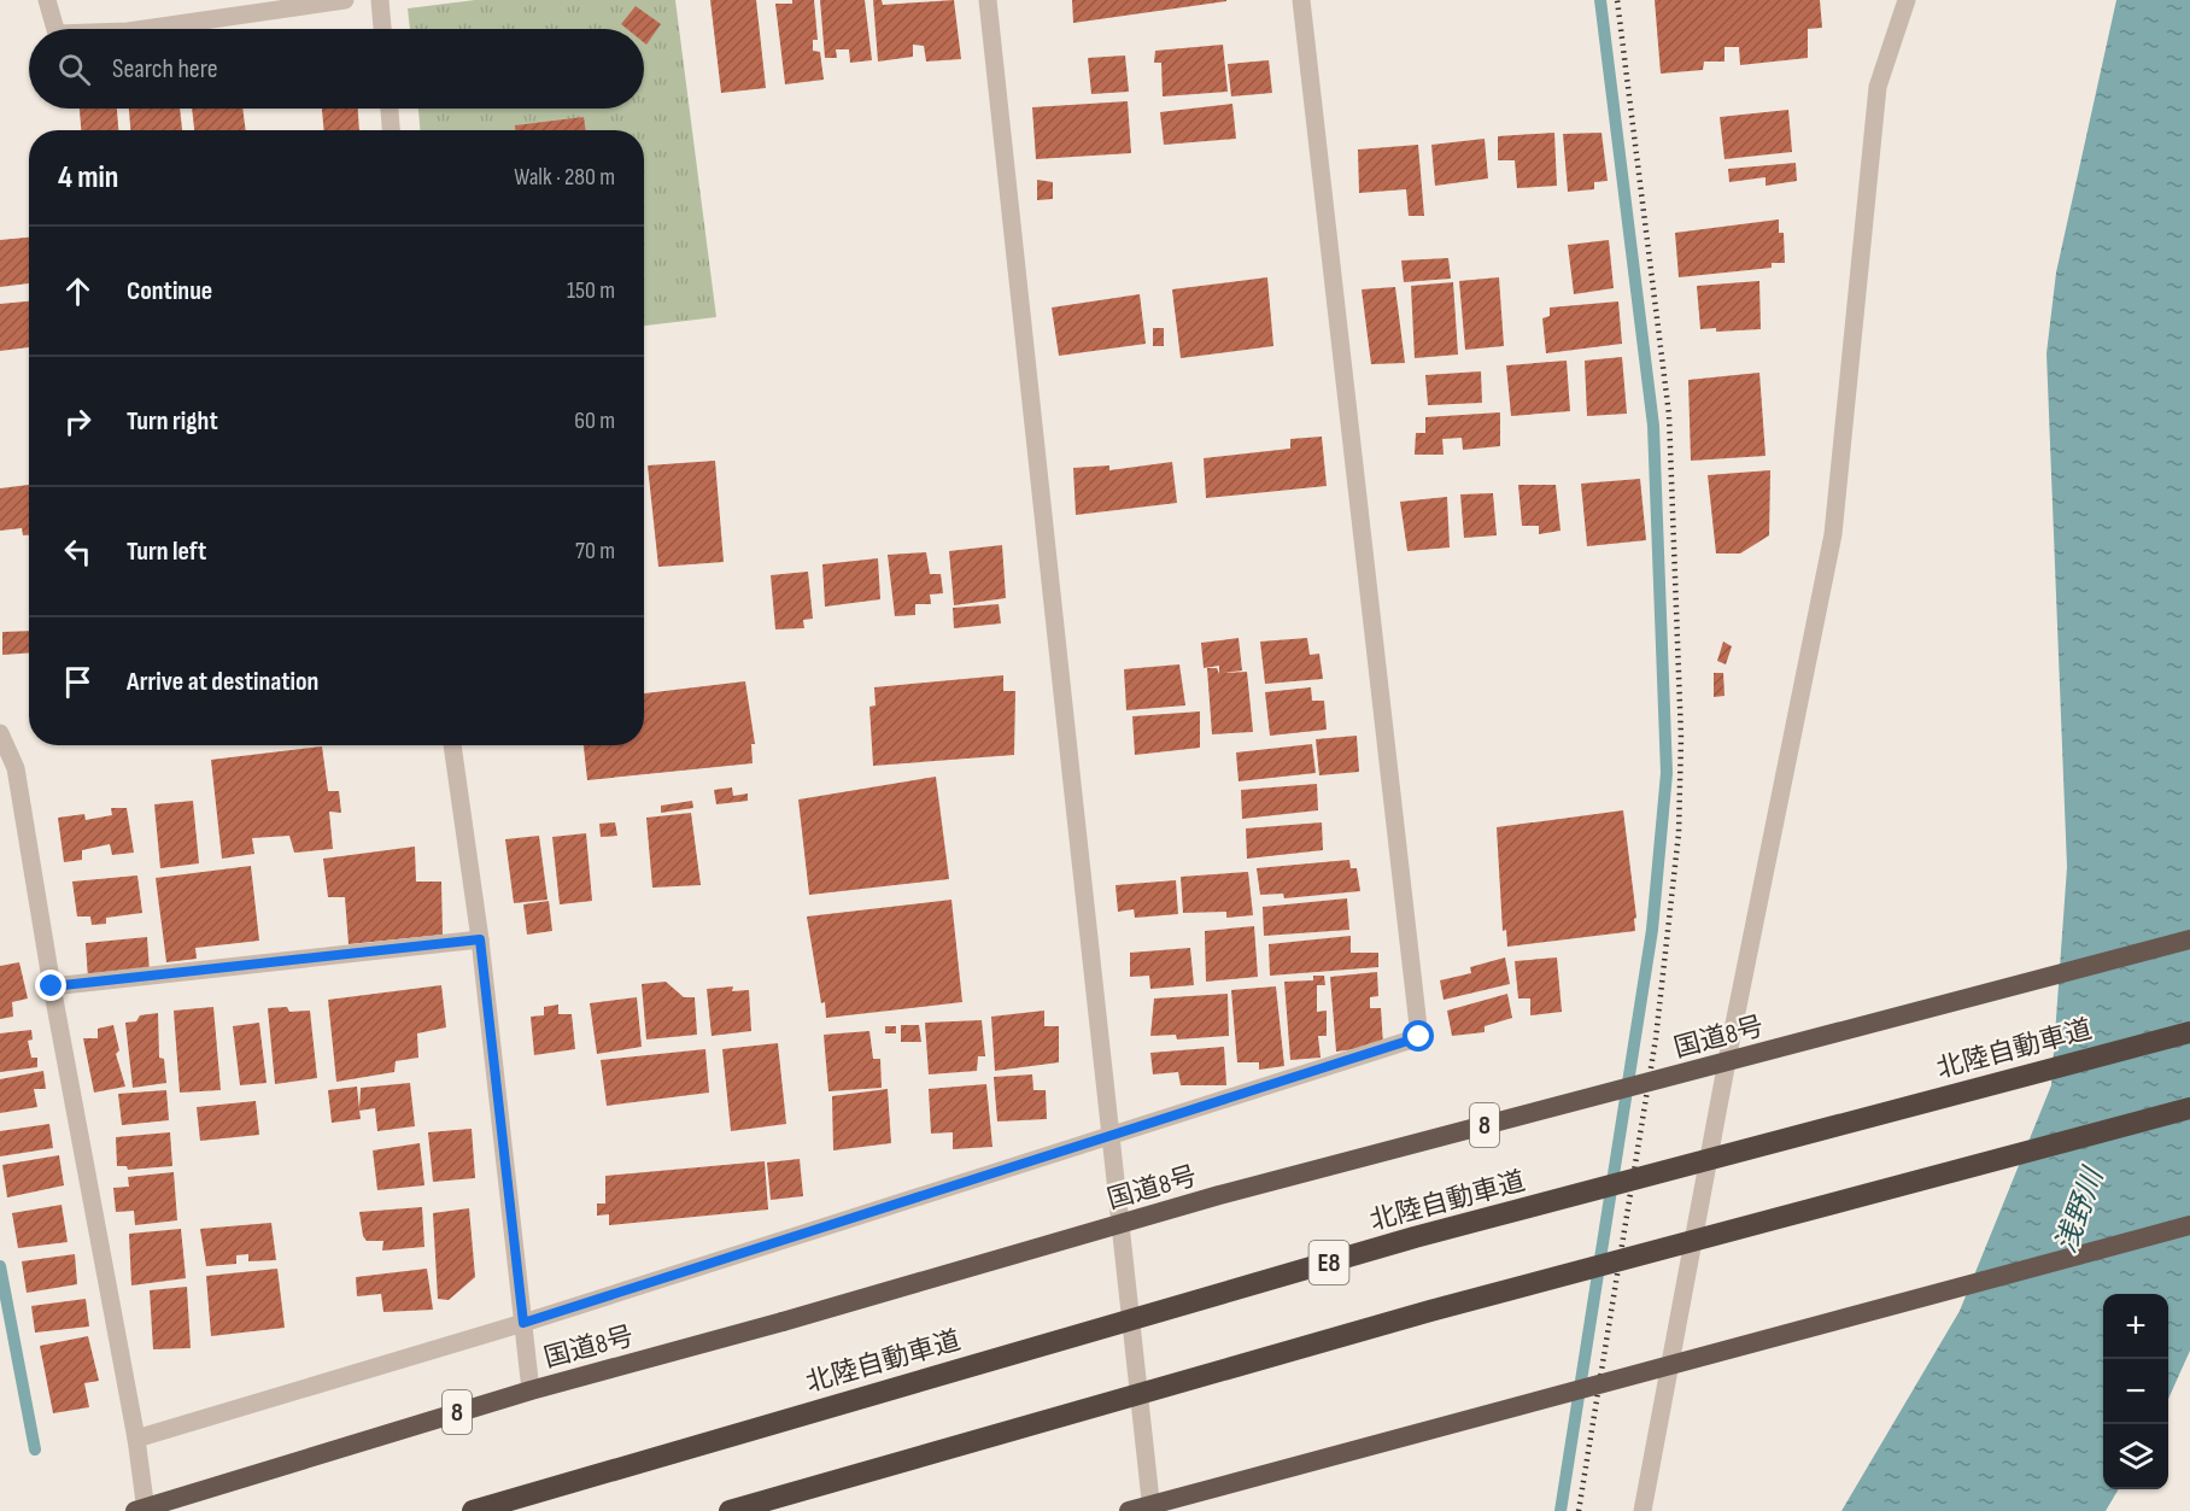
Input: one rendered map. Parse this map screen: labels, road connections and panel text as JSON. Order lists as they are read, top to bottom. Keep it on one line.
{"streets":{"highway":["国道8号","北陸自動車道","8","E8"]},"water":["浅野川"],"page":{"search":"Search here","heading":["4 min","Walk · 280 m"],"list":[["Continue","150 m"],["Turn right","60 m"],["Turn left","70 m"],"Arrive at destination"],"map_buttons":["+","−"]}}
